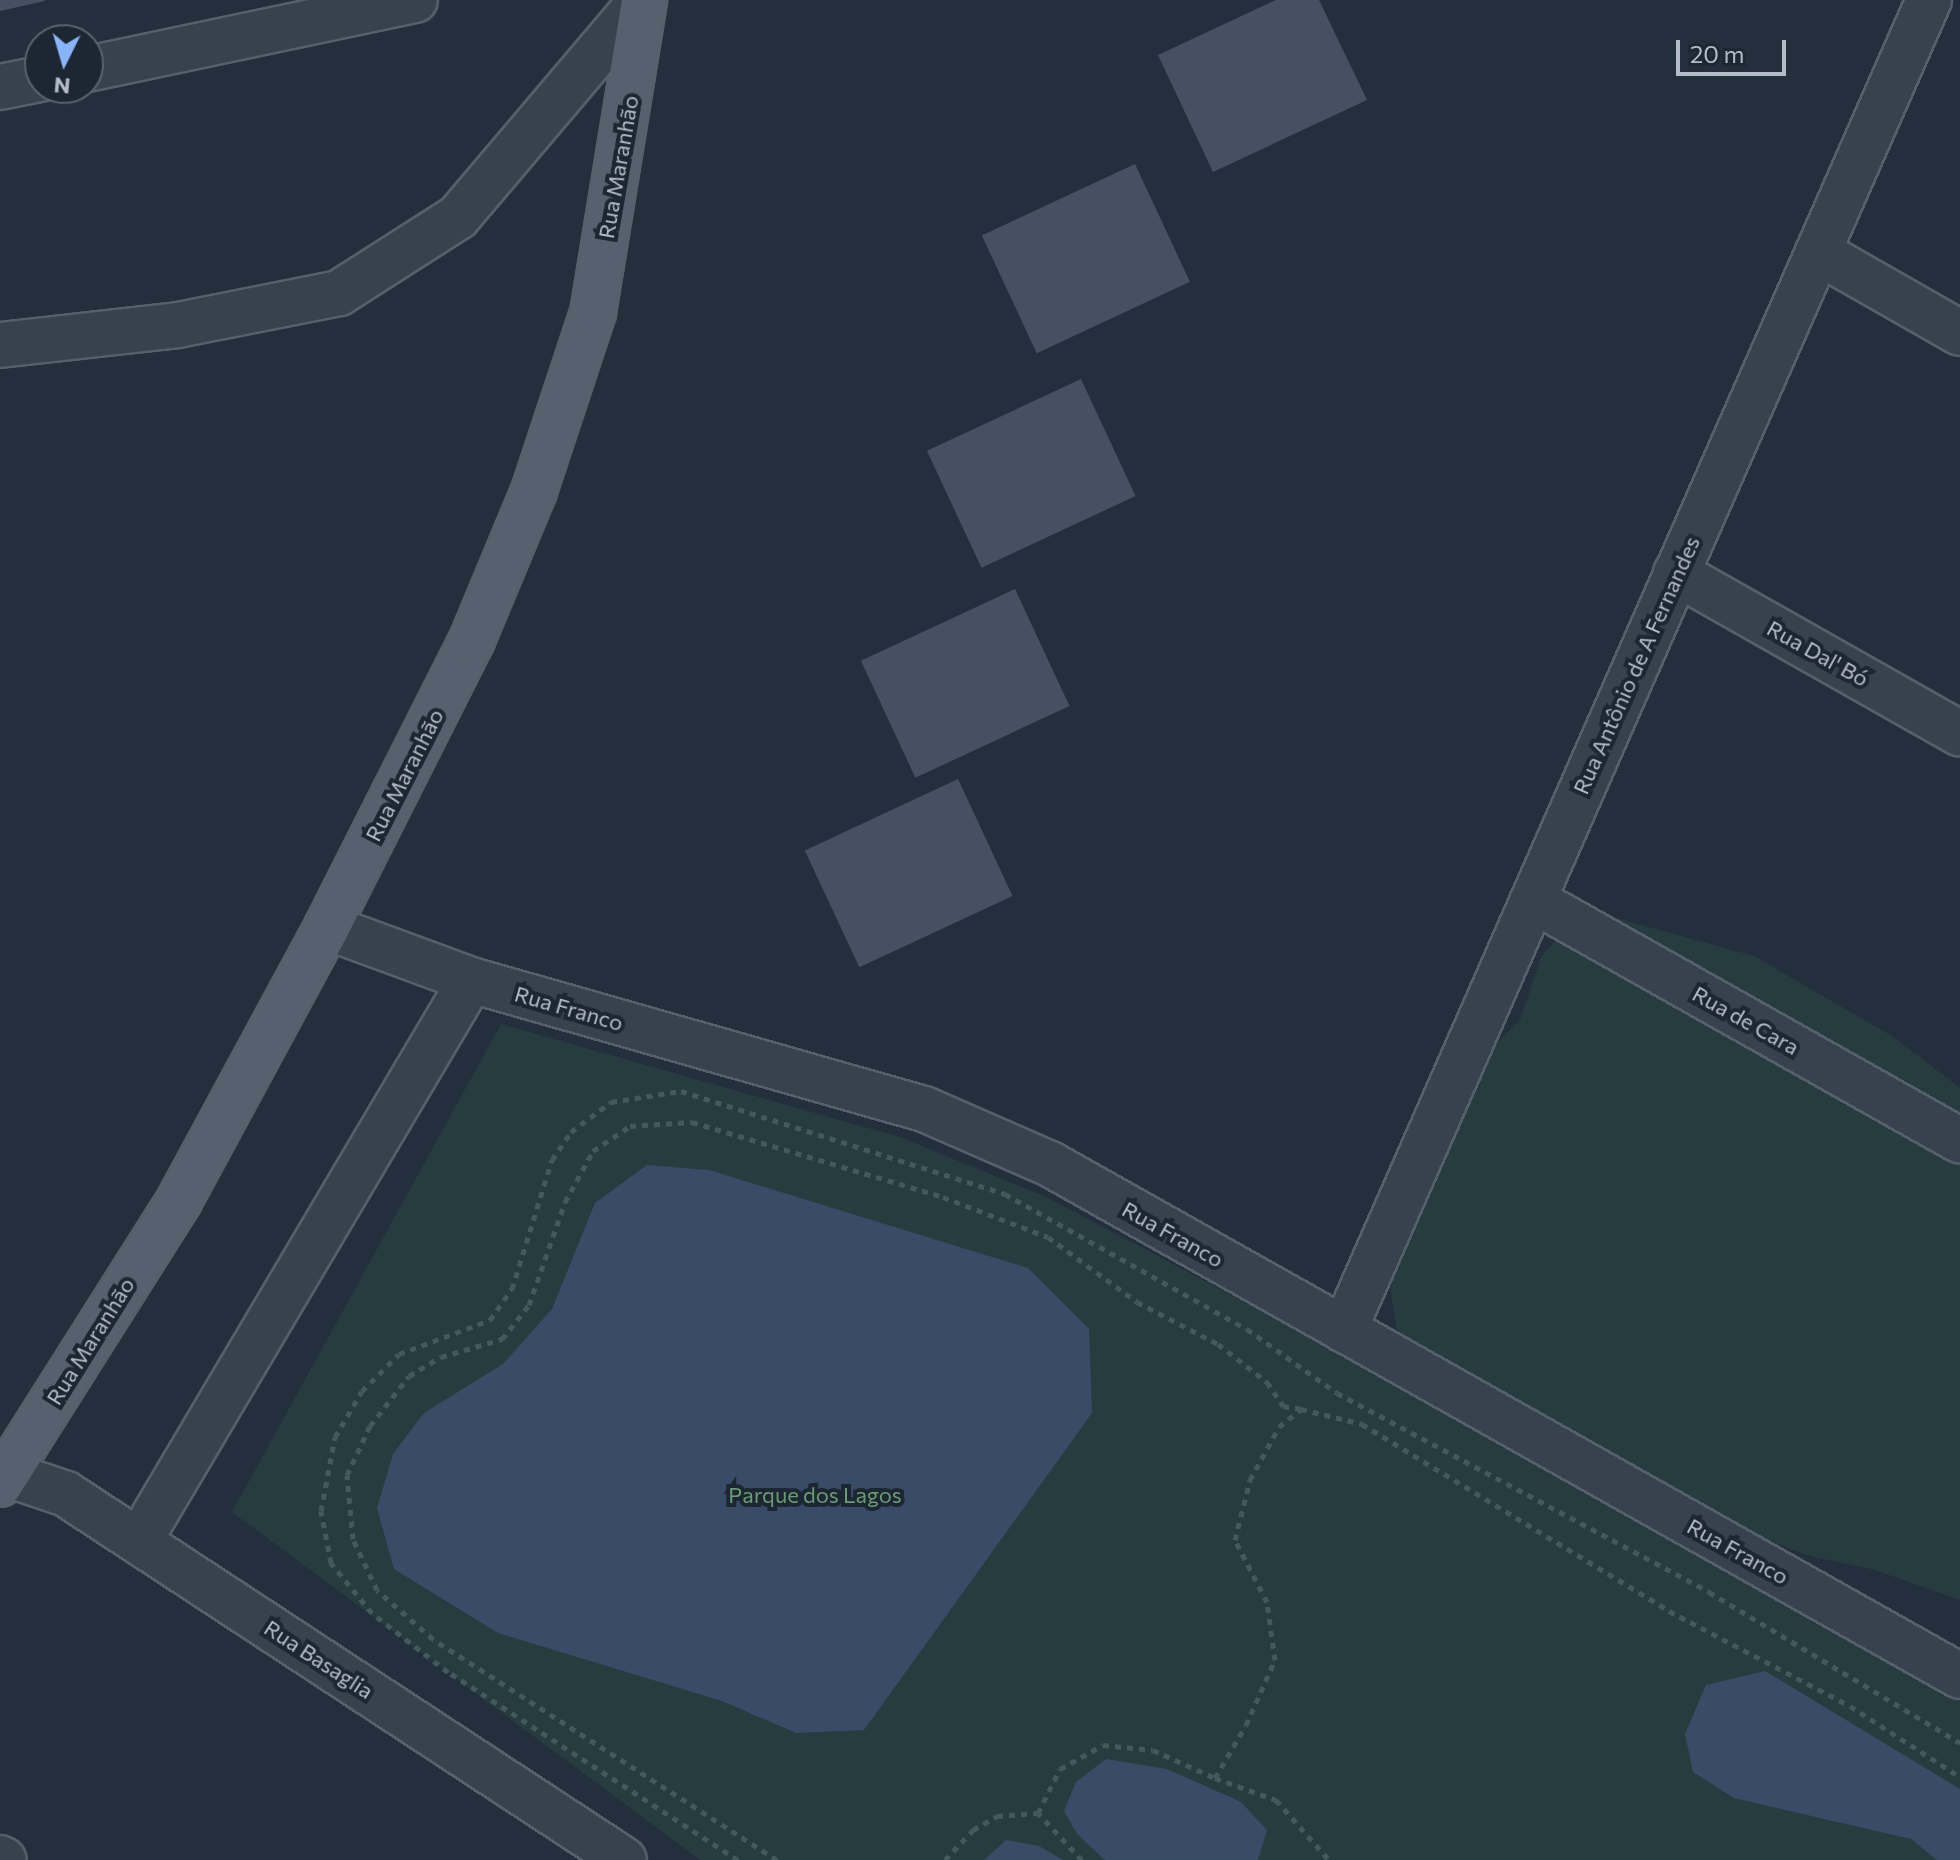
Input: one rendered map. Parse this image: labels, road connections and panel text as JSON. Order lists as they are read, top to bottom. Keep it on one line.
{"streets":{"main road":["Rua Maranhão"],"street":["Rua Dal' Bó","Rua Antônio de A Fernandes","Rua Franco","Rua de Cara","Rua Basaglia"]},"crossings":[["Rua Maranhão","Rua Franco"],["Rua Maranhão","Rua Basaglia"],["Rua Dal' Bó","Rua Antônio de A Fernandes"],["Rua Antônio de A Fernandes","Rua Franco"],["Rua Antônio de A Fernandes","Rua de Cara"]],"parks":["Parque dos Lagos"],"scale_bar":"20 m","north":"bottom"}
